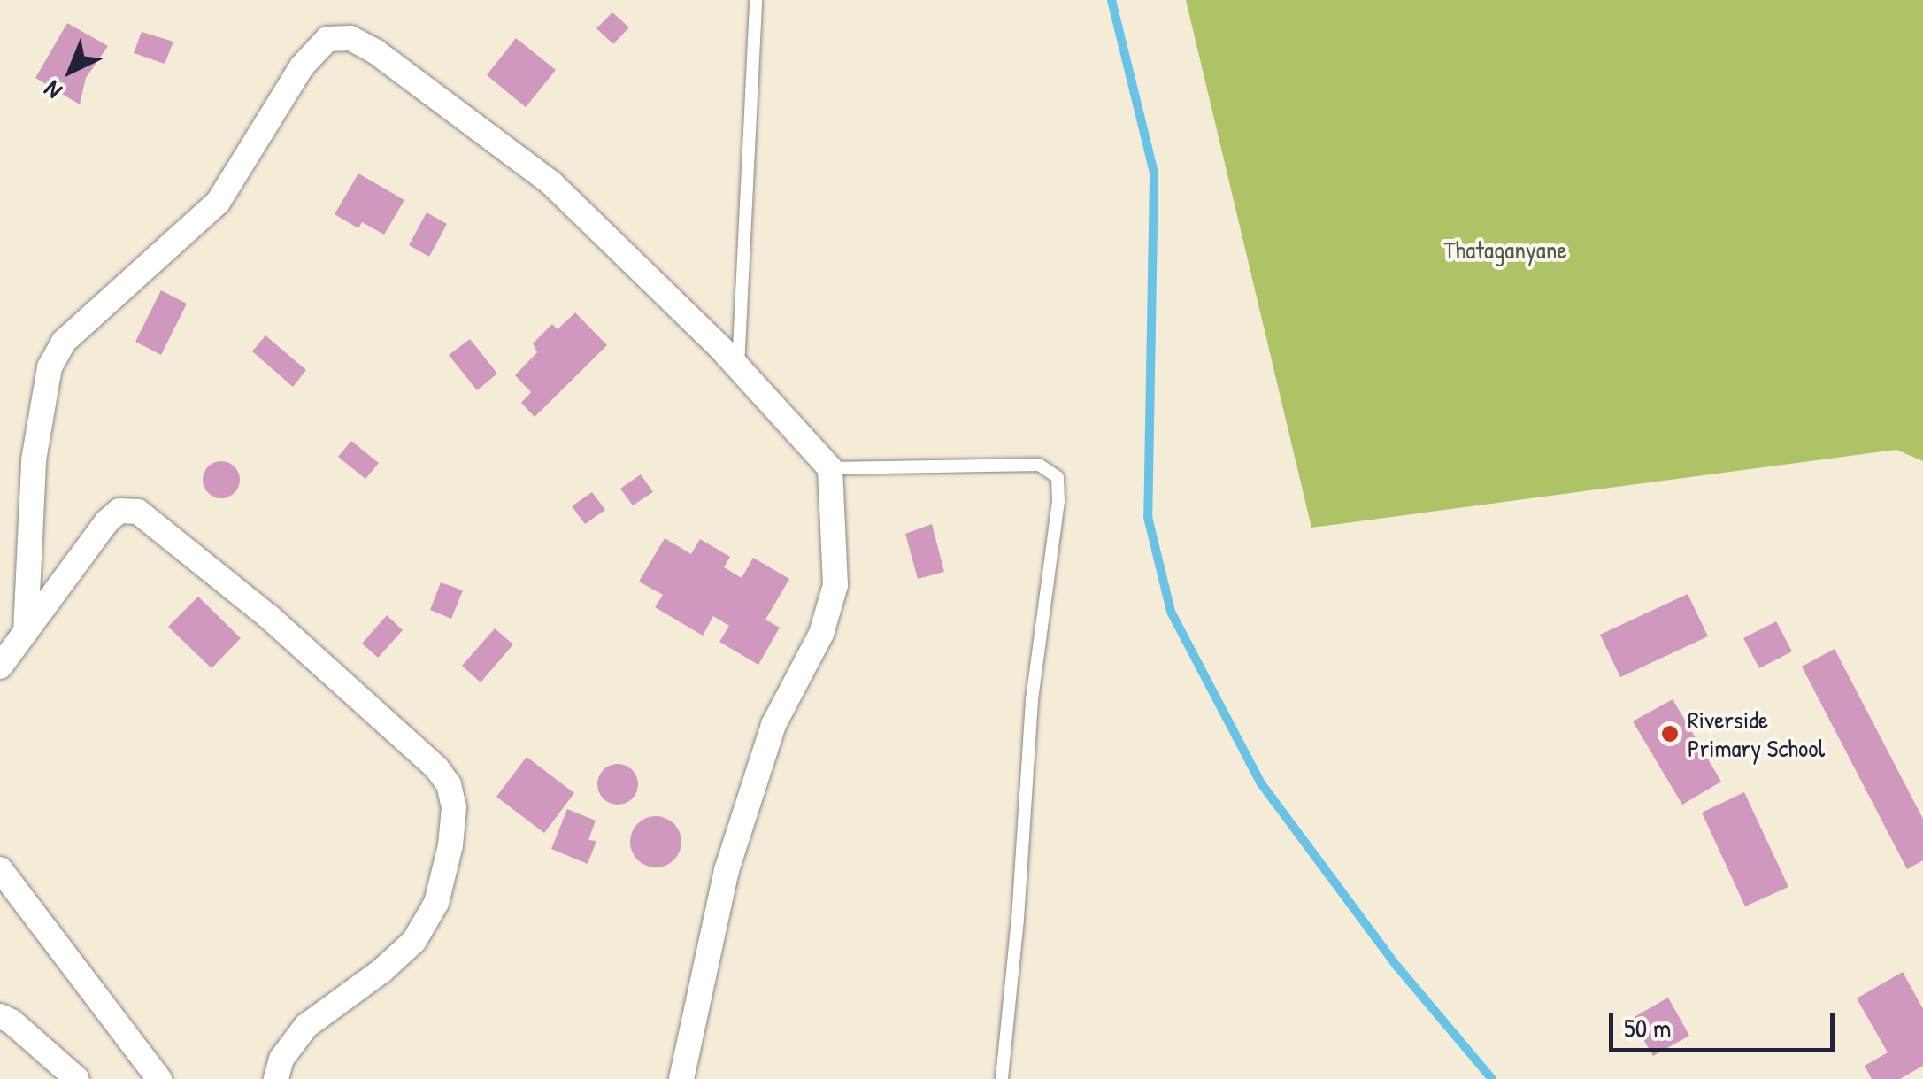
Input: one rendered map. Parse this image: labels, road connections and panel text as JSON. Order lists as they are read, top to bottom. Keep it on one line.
{"parks":["Thataganyane"],"places":["Riverside Primary School"],"scale_bar":"50 m","north":"bottom left"}
